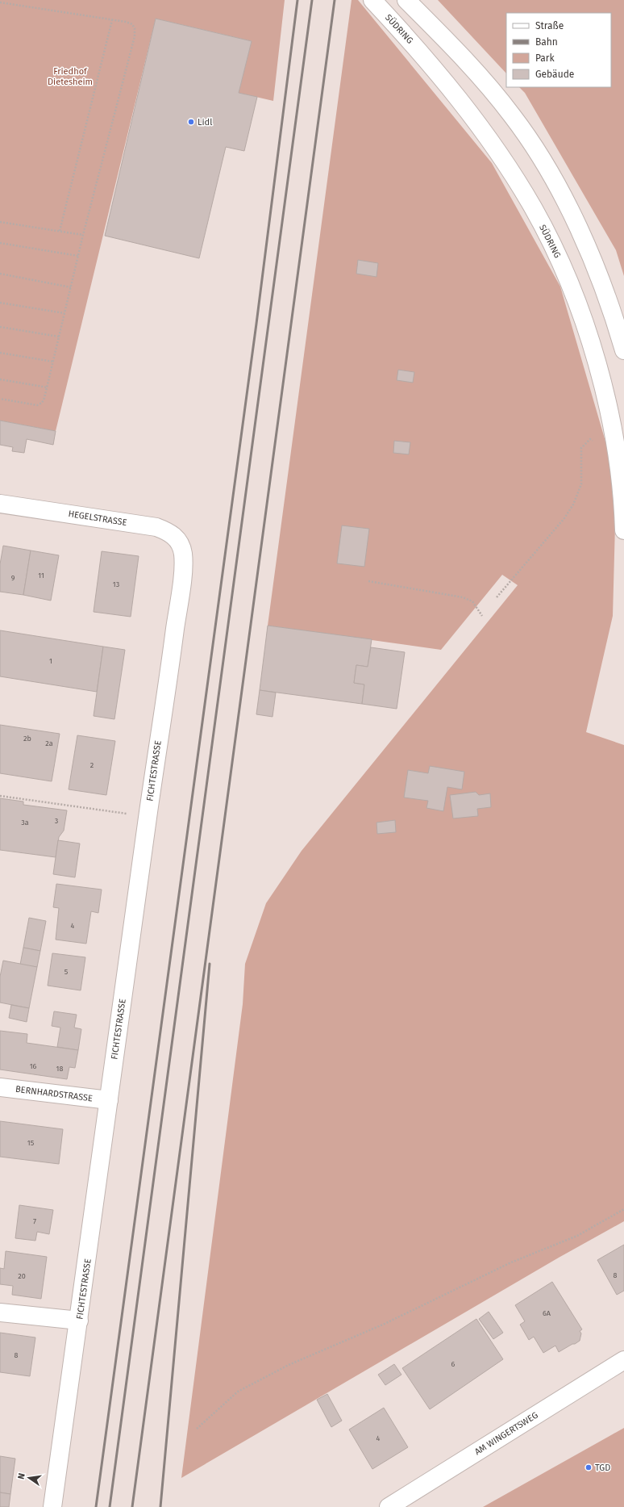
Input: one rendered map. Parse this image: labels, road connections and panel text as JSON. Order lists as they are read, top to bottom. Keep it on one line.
{"streets":{"street":["SÜDRING","HEGELSTRASSE","FICHTESTRASSE","BERNHARDSTRASSE","AM WINGERTSWEG"]},"crossings":[["HEGELSTRASSE","FICHTESTRASSE"],["FICHTESTRASSE","BERNHARDSTRASSE"]],"parks":["Friedhof Dietesheim"],"places":["Lidl","TGD"],"house_numbers":["11","9","13","1","2b","2a","2","3","3a","4","5","16","18","15","7","8","20","6A","8","6","4"],"legend":["Straße","Bahn","Park","Gebäude"],"north":"left"}
